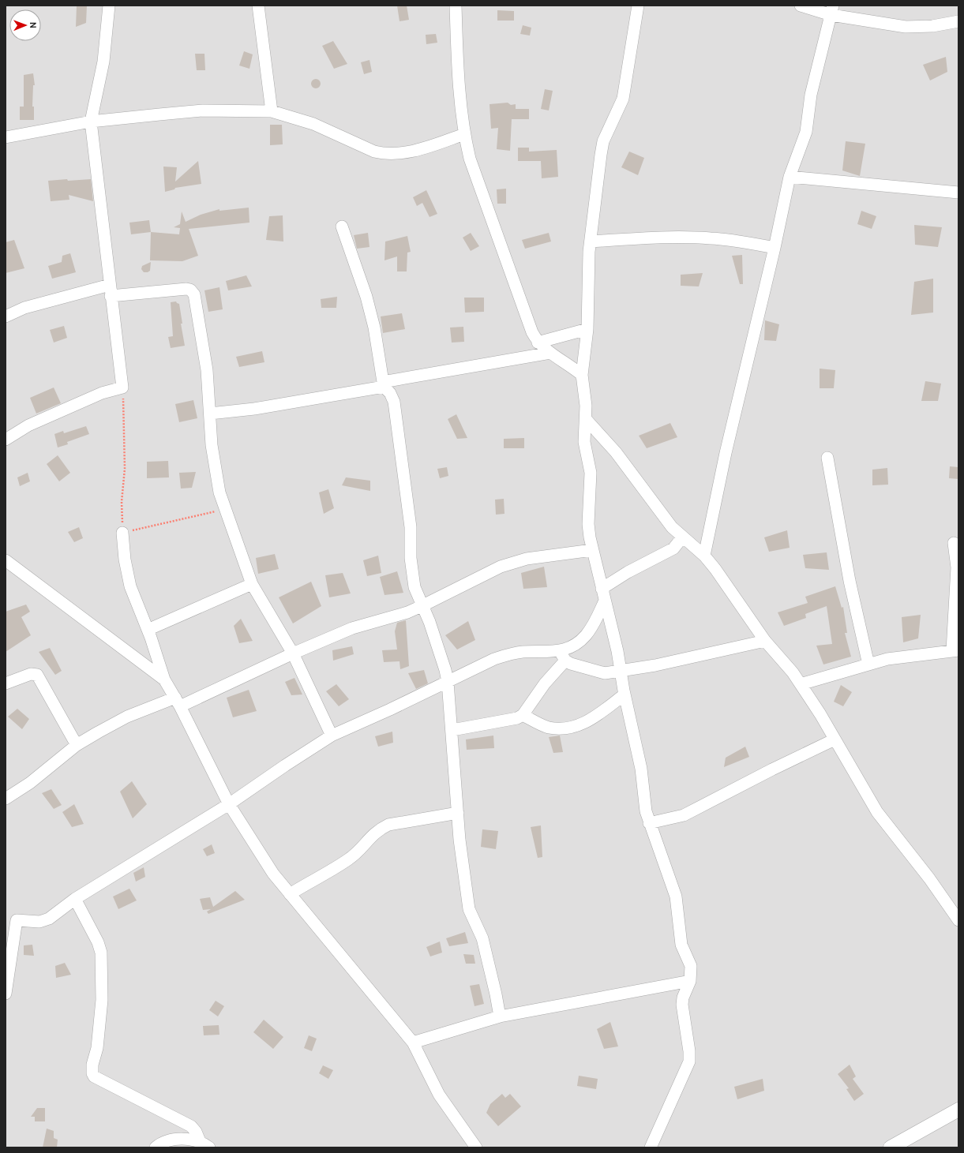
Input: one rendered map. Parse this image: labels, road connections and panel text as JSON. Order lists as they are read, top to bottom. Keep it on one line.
{"north":"right"}
